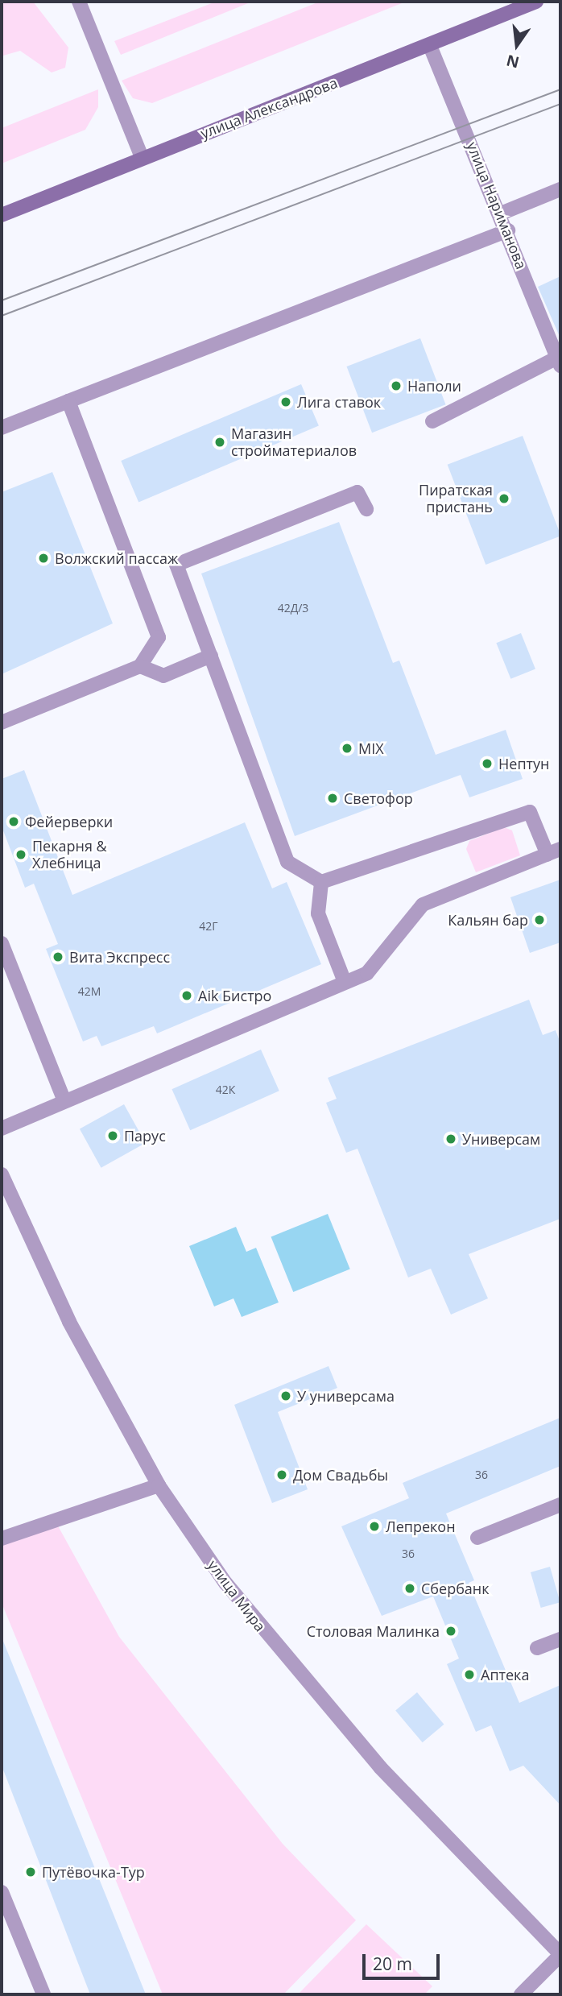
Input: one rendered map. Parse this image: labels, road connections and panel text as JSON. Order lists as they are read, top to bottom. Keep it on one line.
{"streets":{"main road":["улица Александрова"],"street":["улица Нариманова","улица Мира"]},"crossings":[["улица Александрова","улица Нариманова"]],"places":["Наполи","Лига ставок","Магазин стройматериалов","Пиратская пристань","Волжский пассаж","MIX","Нептун","Светофор","Фейерверки","Пекарня & Хлебница","Кальян бар","Вита Экспресс","Aik Бистро","Парус","Универсам","У универсама","Дом Свадьбы","Лепрекон","Сбербанк","Столовая Малинка","Аптека","Путёвочка-Тур"],"house_numbers":["42Д/3","42Г","42М","42К","36","36"],"scale_bar":"20 m","north":"bottom"}
